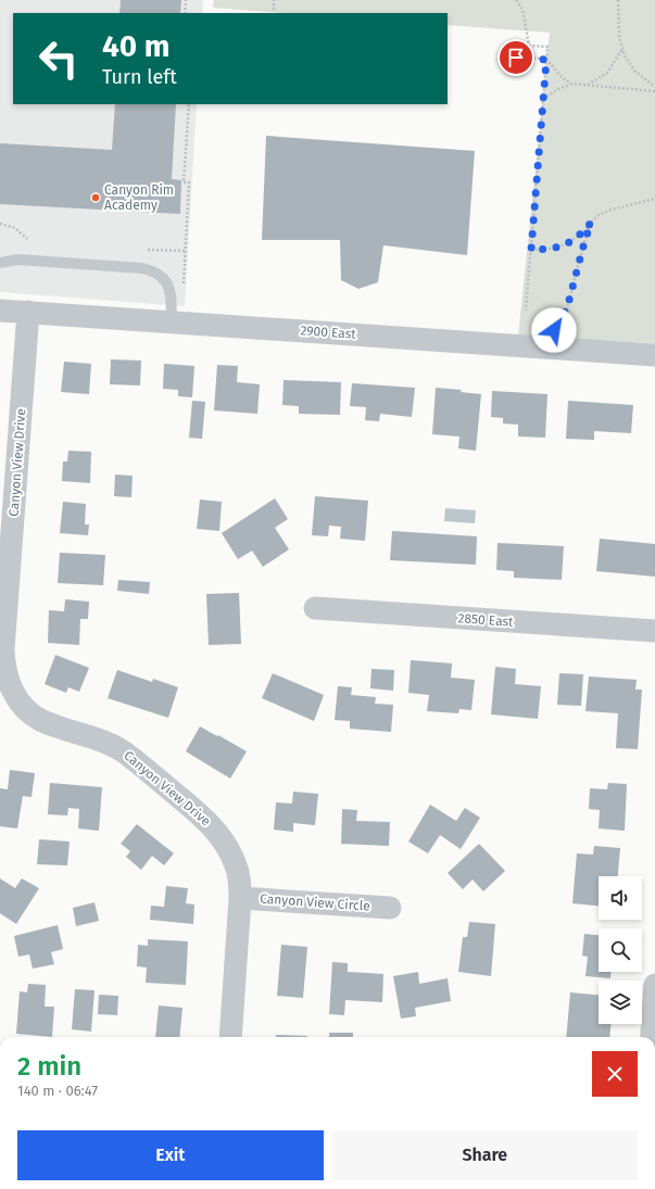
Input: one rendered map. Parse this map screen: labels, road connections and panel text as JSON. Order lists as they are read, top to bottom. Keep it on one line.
{"streets":{"street":["2900 East","Canyon View Drive","2850 East","Canyon View Circle"]},"crossings":[["2900 East","Canyon View Drive"],["Canyon View Drive","Canyon View Circle"]],"places":["Canyon Rim Academy"],"page":{"turn":["40 m","Turn left"],"heading":["2 min","140 m · 06:47"],"buttons":["Exit","Share"]}}
